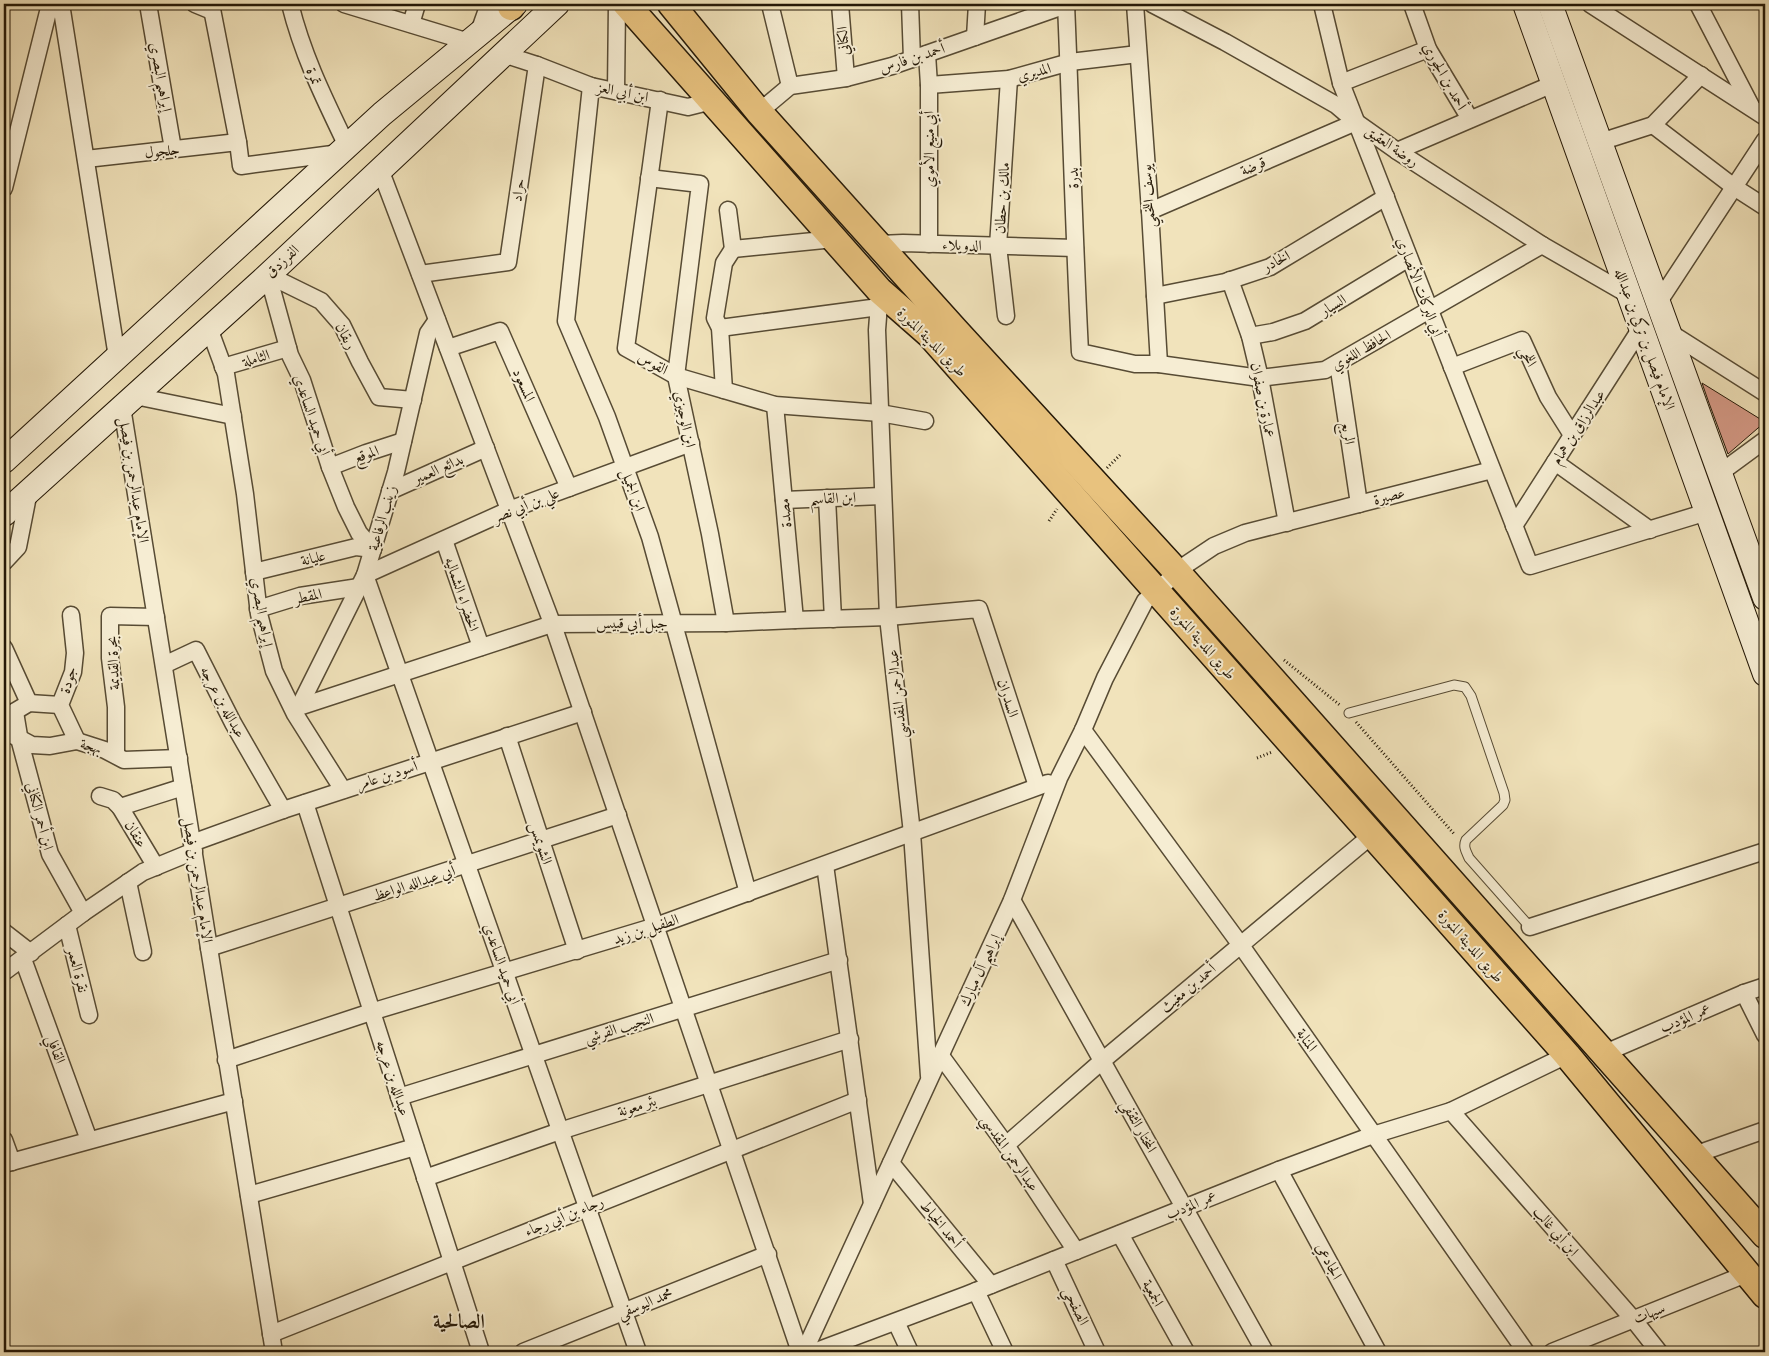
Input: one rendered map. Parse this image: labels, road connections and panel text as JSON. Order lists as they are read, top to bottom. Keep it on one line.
{"streets":{"main road":["الفرزدق","الإمام فيصل بن تركي بن عبدالله","طريق المدينة المنورة"],"street":["الكناني","أحمد بن فارس","المديري","تمرة","أحمد بن الجوري","إبراهيم البصري","ابن أبي العز","روضة العقيق","أبي منيع الأموي","جلجول","قرضة","بدرة","حراد","يوسف اللخمي","مالك بن حطان","الدويلاء","الخادر","أبي البركات الأنصاري","السيار","ربقان","الحافظ اللغوي","اللحي","الثاملة","القوس","المسعود","عمارة بن صفوان","أبي حميد الساعدي","ابن الوجيزي","عبدالرزاق بن همام","الريع","الموقع","بدائع العمير","الإمام عبدالرحمن بن فيصل","ابن الجميل","عصيرة","ابن القاسم","علي بن أبي نصر","مصدة","زينب الرفاعية","عليانة","الخضراء الشماليه","المقطر","جبل أبي قبيس","بحرة القديمة","جودة","عبدالرحمن المقدسي","السدران","عبدالله بن عرجه","بهجة","أسود بن عامر","ابن أحمر الكناني","عنقان","الشويمس","أبي عبدالله الواعظ","الطفيل بن زيد","نقرة العمر","إبراهيم آل مبارك","أحمد بن مغيث","عمر المؤدب","النجيب القرشي","المنابة","القافلي","بئر معونة","المختار الثقفي","رجاء بن أبي رجاء","أحمد الخياط","ابن أبي غالب","الجادعي","الجمعية","محمد اليوسفي","الصفحي","سيهات"]},"crossings":[["الكناني","أحمد بن فارس"],["أحمد بن فارس","أبي منيع الأموي"],["أحمد بن فارس","بدرة"],["المديري","أبي منيع الأموي"],["المديري","بدرة"],["المديري","يوسف اللخمي"],["المديري","مالك بن حطان"],["إبراهيم البصري","جلجول"],["إبراهيم البصري","الفرزدق"],["إبراهيم البصري","الثاملة"],["إبراهيم البصري","عليانة"],["إبراهيم البصري","المقطر"],["إبراهيم البصري","أسود بن عامر"],["ابن أبي العز","حراد"],["ابن أبي العز","طريق المدينة المنورة"],["ابن أبي العز","القوس"],["ابن أبي العز","ابن الجميل"],["روضة العقيق","قرضة"],["روضة العقيق","أبي البركات الأنصاري"],["روضة العقيق","الإمام فيصل بن تركي بن عبدالله"],["روضة العقيق","الحافظ اللغوي"],["أبي منيع الأموي","الدويلاء"],["قرضة","يوسف اللخمي"],["قرضة","أبي البركات الأنصاري"],["بدرة","يوسف اللخمي"],["بدرة","الدويلاء"],["بدرة","الحافظ اللغوي"],["يوسف اللخمي","الخادر"],["يوسف اللخمي","الحافظ اللغوي"],["مالك بن حطان","الدويلاء"],["الدويلاء","طريق المدينة المنورة"],["الفرزدق","ربقان"],["الفرزدق","أبي حميد الساعدي"],["الفرزدق","الإمام عبدالرحمن بن فيصل"],["الخادر","أبي البركات الأنصاري"],["الخادر","عمارة بن صفوان"],["أبي البركات الأنصاري","السيار"],["أبي البركات الأنصاري","الحافظ اللغوي"],["أبي البركات الأنصاري","اللحي"],["أبي البركات الأنصاري","عبدالرزاق بن همام"],["أبي البركات الأنصاري","عصيرة"],["السيار","عمارة بن صفوان"],["ربقان","أبي حميد الساعدي"],["ربقان","زينب الرفاعية"],["الإمام فيصل بن تركي بن عبدالله","عبدالرزاق بن همام"],["طريق المدينة المنورة","عصيرة"],["طريق المدينة المنورة","عبدالرحمن المقدسي"],["طريق المدينة المنورة","إبراهيم آل مبارك"],["طريق المدينة المنورة","أحمد بن مغيث"],["طريق المدينة المنورة","عمر المؤدب"],["طريق المدينة المنورة","سيهات"],["الحافظ اللغوي","عمارة بن صفوان"],["الحافظ اللغوي","الريع"],["اللحي","عبدالرزاق بن همام"],["الثاملة","أبي حميد الساعدي"],["القوس","ابن الوجيزي"],["القوس","مصدة"],["القوس","عبدالرحمن المقدسي"],["المسعود","علي بن أبي نصر"],["عمارة بن صفوان","عصيرة"],["أبي حميد الساعدي","الموقع"],["أبي حميد الساعدي","علي بن أبي نصر"],["أبي حميد الساعدي","زينب الرفاعية"],["أبي حميد الساعدي","عليانة"],["أبي حميد الساعدي","المقطر"],["أبي حميد الساعدي","جبل أبي قبيس"],["أبي حميد الساعدي","أسود بن عامر"],["أبي حميد الساعدي","أبي عبدالله الواعظ"],["أبي حميد الساعدي","الطفيل بن زيد"],["أبي حميد الساعدي","النجيب القرشي"],["أبي حميد الساعدي","بئر معونة"],["أبي حميد الساعدي","رجاء بن أبي رجاء"],["أبي حميد الساعدي","محمد اليوسفي"],["ابن الوجيزي","علي بن أبي نصر"],["ابن الوجيزي","جبل أبي قبيس"],["الريع","عصيرة"],["الموقع","زينب الرفاعية"],["بدائع العمير","زينب الرفاعية"],["الإمام عبدالرحمن بن فيصل","بحرة القديمة"],["الإمام عبدالرحمن بن فيصل","عبدالله بن عرجه"],["الإمام عبدالرحمن بن فيصل","بهجة"],["الإمام عبدالرحمن بن فيصل","أسود بن عامر"],["الإمام عبدالرحمن بن فيصل","عنقان"],["الإمام عبدالرحمن بن فيصل","أبي عبدالله الواعظ"],["الإمام عبدالرحمن بن فيصل","الطفيل بن زيد"],["الإمام عبدالرحمن بن فيصل","رجاء بن أبي رجاء"],["ابن الجميل","علي بن أبي نصر"],["ابن الجميل","جبل أبي قبيس"],["ابن الجميل","الطفيل بن زيد"],["عصيرة","إبراهيم آل مبارك"],["ابن القاسم","مصدة"],["ابن القاسم","عبدالرحمن المقدسي"],["علي بن أبي نصر","زينب الرفاعية"],["علي بن أبي نصر","الخضراء الشماليه"],["علي بن أبي نصر","المقطر"],["مصدة","جبل أبي قبيس"],["زينب الرفاعية","عليانة"],["زينب الرفاعية","المقطر"],["زينب الرفاعية","جبل أبي قبيس"],["الخضراء الشماليه","جبل أبي قبيس"],["جبل أبي قبيس","عبدالرحمن المقدسي"],["جبل أبي قبيس","السدران"],["بحرة القديمة","بهجة"],["جودة","بهجة"],["عبدالرحمن المقدسي","الطفيل بن زيد"],["عبدالرحمن المقدسي","إبراهيم آل مبارك"],["عبدالرحمن المقدسي","أحمد بن مغيث"],["عبدالرحمن المقدسي","عمر المؤدب"],["السدران","الطفيل بن زيد"],["عبدالله بن عرجه","أسود بن عامر"],["عبدالله بن عرجه","أبي عبدالله الواعظ"],["عبدالله بن عرجه","الطفيل بن زيد"],["عبدالله بن عرجه","النجيب القرشي"],["عبدالله بن عرجه","بئر معونة"],["عبدالله بن عرجه","رجاء بن أبي رجاء"],["بهجة","ابن أحمر الكناني"],["أسود بن عامر","ابن أحمر الكناني"],["أسود بن عامر","عنقان"],["أسود بن عامر","الشويمس"],["أسود بن عامر","نقرة العمر"],["أسود بن عامر","القافلي"],["الشويمس","أبي عبدالله الواعظ"],["الشويمس","الطفيل بن زيد"],["الطفيل بن زيد","إبراهيم آل مبارك"],["إبراهيم آل مبارك","المنابة"],["إبراهيم آل مبارك","المختار الثقفي"],["إبراهيم آل مبارك","أحمد الخياط"],["أحمد بن مغيث","المنابة"],["أحمد بن مغيث","المختار الثقفي"],["عمر المؤدب","المنابة"],["عمر المؤدب","المختار الثقفي"],["عمر المؤدب","أحمد الخياط"],["عمر المؤدب","ابن أبي غالب"],["عمر المؤدب","الجادعي"],["عمر المؤدب","الجمعية"],["عمر المؤدب","الصفحي"],["ابن أبي غالب","سيهات"]],"districts":["الصالحية"]}
